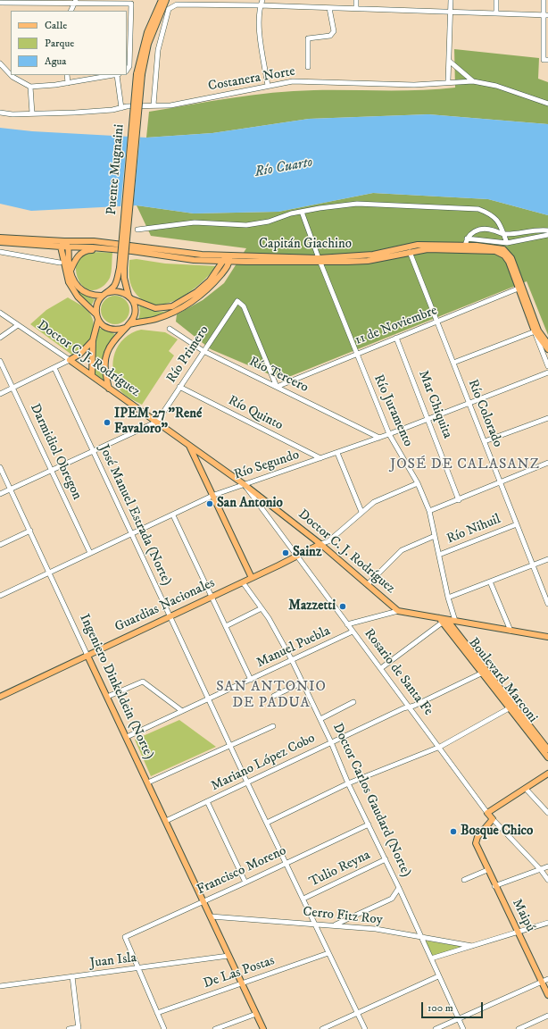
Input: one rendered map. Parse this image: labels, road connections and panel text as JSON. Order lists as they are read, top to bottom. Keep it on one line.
{"streets":{"main road":["Puente Mugnaini","Capitán Giachino","Doctor C. J. Rodríguez","Guardias Nacionales","Rosario de Santa Fe","Boulevard Marconi","Ingeniero Dinkeldein (Norte)","Maipú"],"street":["Costanera Norte","11 de Noviembre","Río Primero","Río Tercero","Mar Chiquita","Río Juramento","Río Quinto","Río Colorado","Darmidiol Obregon","Río Segundo","José Manuel Estrada (Norte)","Río Nihuil","Manuel Puebla","Mariano López Cobo","Doctor Carlos Gaudard (Norte)","Tulio Reyna","Francisco Moreno","Cerro Fitz Roy","Juan Isla","De Las Postas"]},"crossings":[["Capitán Giachino","11 de Noviembre"],["Capitán Giachino","Río Juramento"],["Capitán Giachino","Río Colorado"],["11 de Noviembre","Río Primero"],["11 de Noviembre","Río Tercero"],["11 de Noviembre","Mar Chiquita"],["11 de Noviembre","Río Juramento"],["11 de Noviembre","Río Colorado"],["Río Primero","Doctor C. J. Rodríguez"],["Río Primero","Río Tercero"],["Río Primero","Río Quinto"],["Doctor C. J. Rodríguez","Río Segundo"],["Doctor C. J. Rodríguez","Río Nihuil"],["Doctor C. J. Rodríguez","Guardias Nacionales"],["Doctor C. J. Rodríguez","Rosario de Santa Fe"],["Río Tercero","Río Segundo"],["Mar Chiquita","Río Segundo"],["Río Juramento","Río Segundo"],["Río Juramento","Río Nihuil"],["Río Quinto","Río Segundo"],["Río Colorado","Río Segundo"],["Río Colorado","Río Nihuil"],["Darmidiol Obregon","Río Segundo"],["Río Segundo","José Manuel Estrada (Norte)"],["Río Segundo","Rosario de Santa Fe"],["Río Segundo","Ingeniero Dinkeldein (Norte)"],["José Manuel Estrada (Norte)","Guardias Nacionales"],["José Manuel Estrada (Norte)","Manuel Puebla"],["José Manuel Estrada (Norte)","Mariano López Cobo"],["José Manuel Estrada (Norte)","Tulio Reyna"],["José Manuel Estrada (Norte)","Francisco Moreno"],["José Manuel Estrada (Norte)","Cerro Fitz Roy"],["José Manuel Estrada (Norte)","De Las Postas"],["Guardias Nacionales","Rosario de Santa Fe"],["Guardias Nacionales","Ingeniero Dinkeldein (Norte)"],["Guardias Nacionales","Doctor Carlos Gaudard (Norte)"],["Manuel Puebla","Rosario de Santa Fe"],["Manuel Puebla","Ingeniero Dinkeldein (Norte)"],["Manuel Puebla","Doctor Carlos Gaudard (Norte)"],["Rosario de Santa Fe","Mariano López Cobo"],["Rosario de Santa Fe","Maipú"],["Boulevard Marconi","Mariano López Cobo"],["Ingeniero Dinkeldein (Norte)","Mariano López Cobo"],["Ingeniero Dinkeldein (Norte)","Francisco Moreno"],["Ingeniero Dinkeldein (Norte)","Cerro Fitz Roy"],["Ingeniero Dinkeldein (Norte)","Juan Isla"],["Ingeniero Dinkeldein (Norte)","De Las Postas"],["Mariano López Cobo","Doctor Carlos Gaudard (Norte)"],["Doctor Carlos Gaudard (Norte)","Tulio Reyna"],["Doctor Carlos Gaudard (Norte)","Francisco Moreno"],["Doctor Carlos Gaudard (Norte)","Cerro Fitz Roy"],["Francisco Moreno","Juan Isla"]],"districts":["JOSÉ DE CALASANZ","SAN ANTONIO DE PADUA"],"water":["Río Cuarto"],"places":["IPEM 27 \"René Favaloro\"","San Antonio","Sainz","Mazzetti","Bosque Chico"],"legend":["Calle","Parque","Agua"],"scale_bar":"100 m"}
